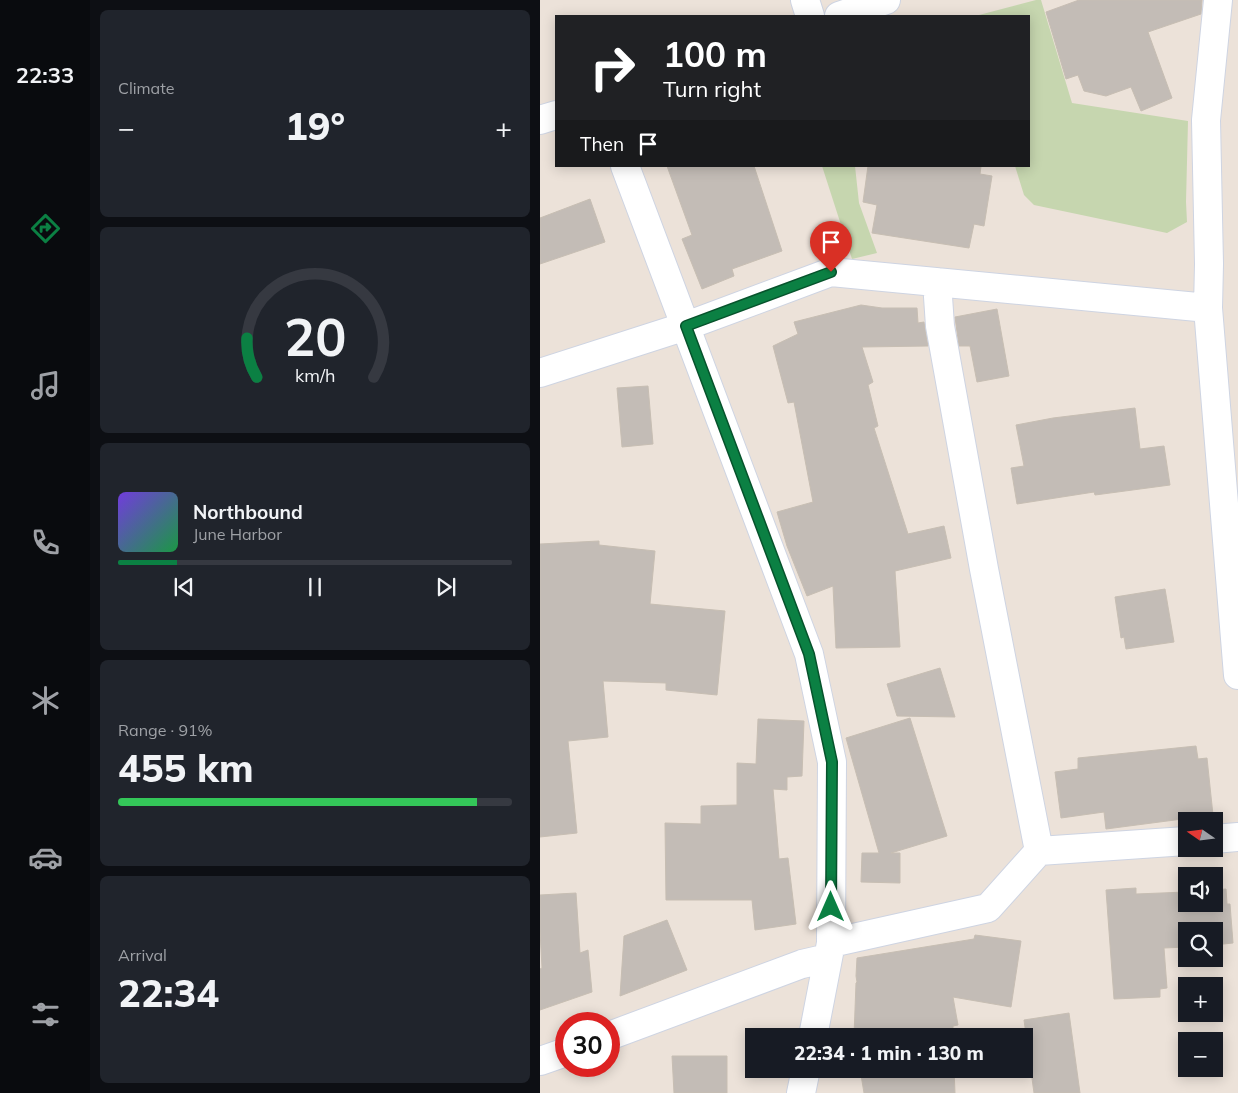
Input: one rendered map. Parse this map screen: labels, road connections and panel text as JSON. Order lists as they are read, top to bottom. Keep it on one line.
{"north":"left","page":{"tabs":"22:33","tile":["Climate",["Range · 91%","455 km"],["Arrival","22:34"]],"turn":["100 m","Turn right"],"heat":["−","19°","+"],"then":"Then","song":["Northbound","June Harbor"],"map_buttons":["+","−"],"limit":"30","trip":"22:34 · 1 min · 130 m","gauge":["20","km/h"]}}
